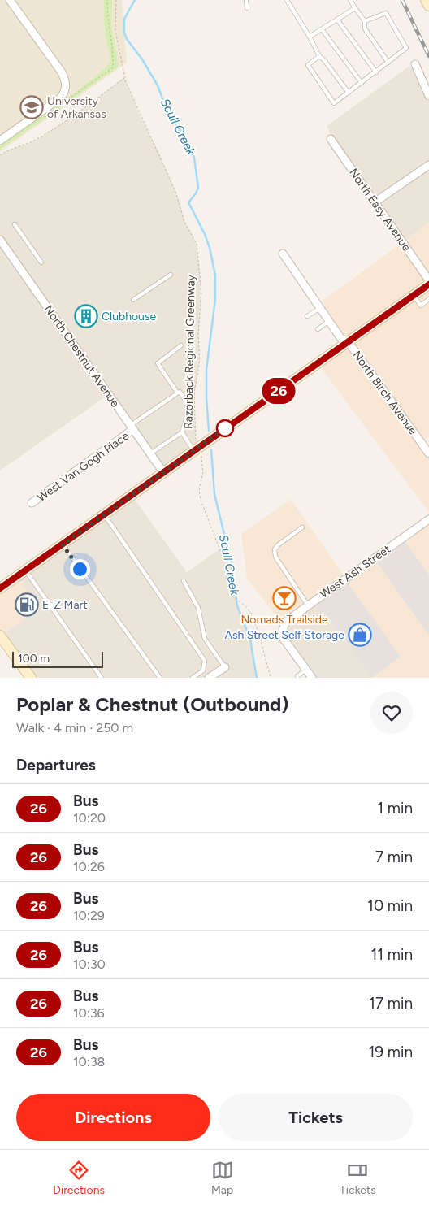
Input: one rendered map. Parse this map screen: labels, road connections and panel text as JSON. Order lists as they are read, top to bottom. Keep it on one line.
{"streets":{"street":["North Easy Avenue","North Chestnut Avenue","North Birch Avenue","West Van Gogh Place","West Ash Street"],"path":["Razorback Regional Greenway"]},"crossings":[["North Chestnut Avenue","West Van Gogh Place"]],"water":["Scull Creek"],"places":{"school or university":["University of Arkansas"],"building":["Clubhouse"],"bar":["Nomads Trailside"],"fuel station":["E-Z Mart"],"shop":["Ash Street Self Storage"]},"lines":["bus line 26"],"scale_bar":"100 m","page":{"on_map":"26","scale":"100 m","heading":[["Poplar & Chestnut (Outbound)","Walk · 4 min · 250 m"],"Departures"],"list":[{"mark":"26","name":"Bus","note":"10:20","value":"1 min"},{"mark":"26","name":"Bus","note":"10:26","value":"7 min"},{"mark":"26","name":"Bus","note":"10:29","value":"10 min"},{"mark":"26","name":"Bus","note":"10:30","value":"11 min"},{"mark":"26","name":"Bus","note":"10:36","value":"17 min"},{"mark":"26","name":"Bus","note":"10:38","value":"19 min"}],"buttons":["Directions","Tickets"],"tabs":["Directions","Map","Tickets"]}}
